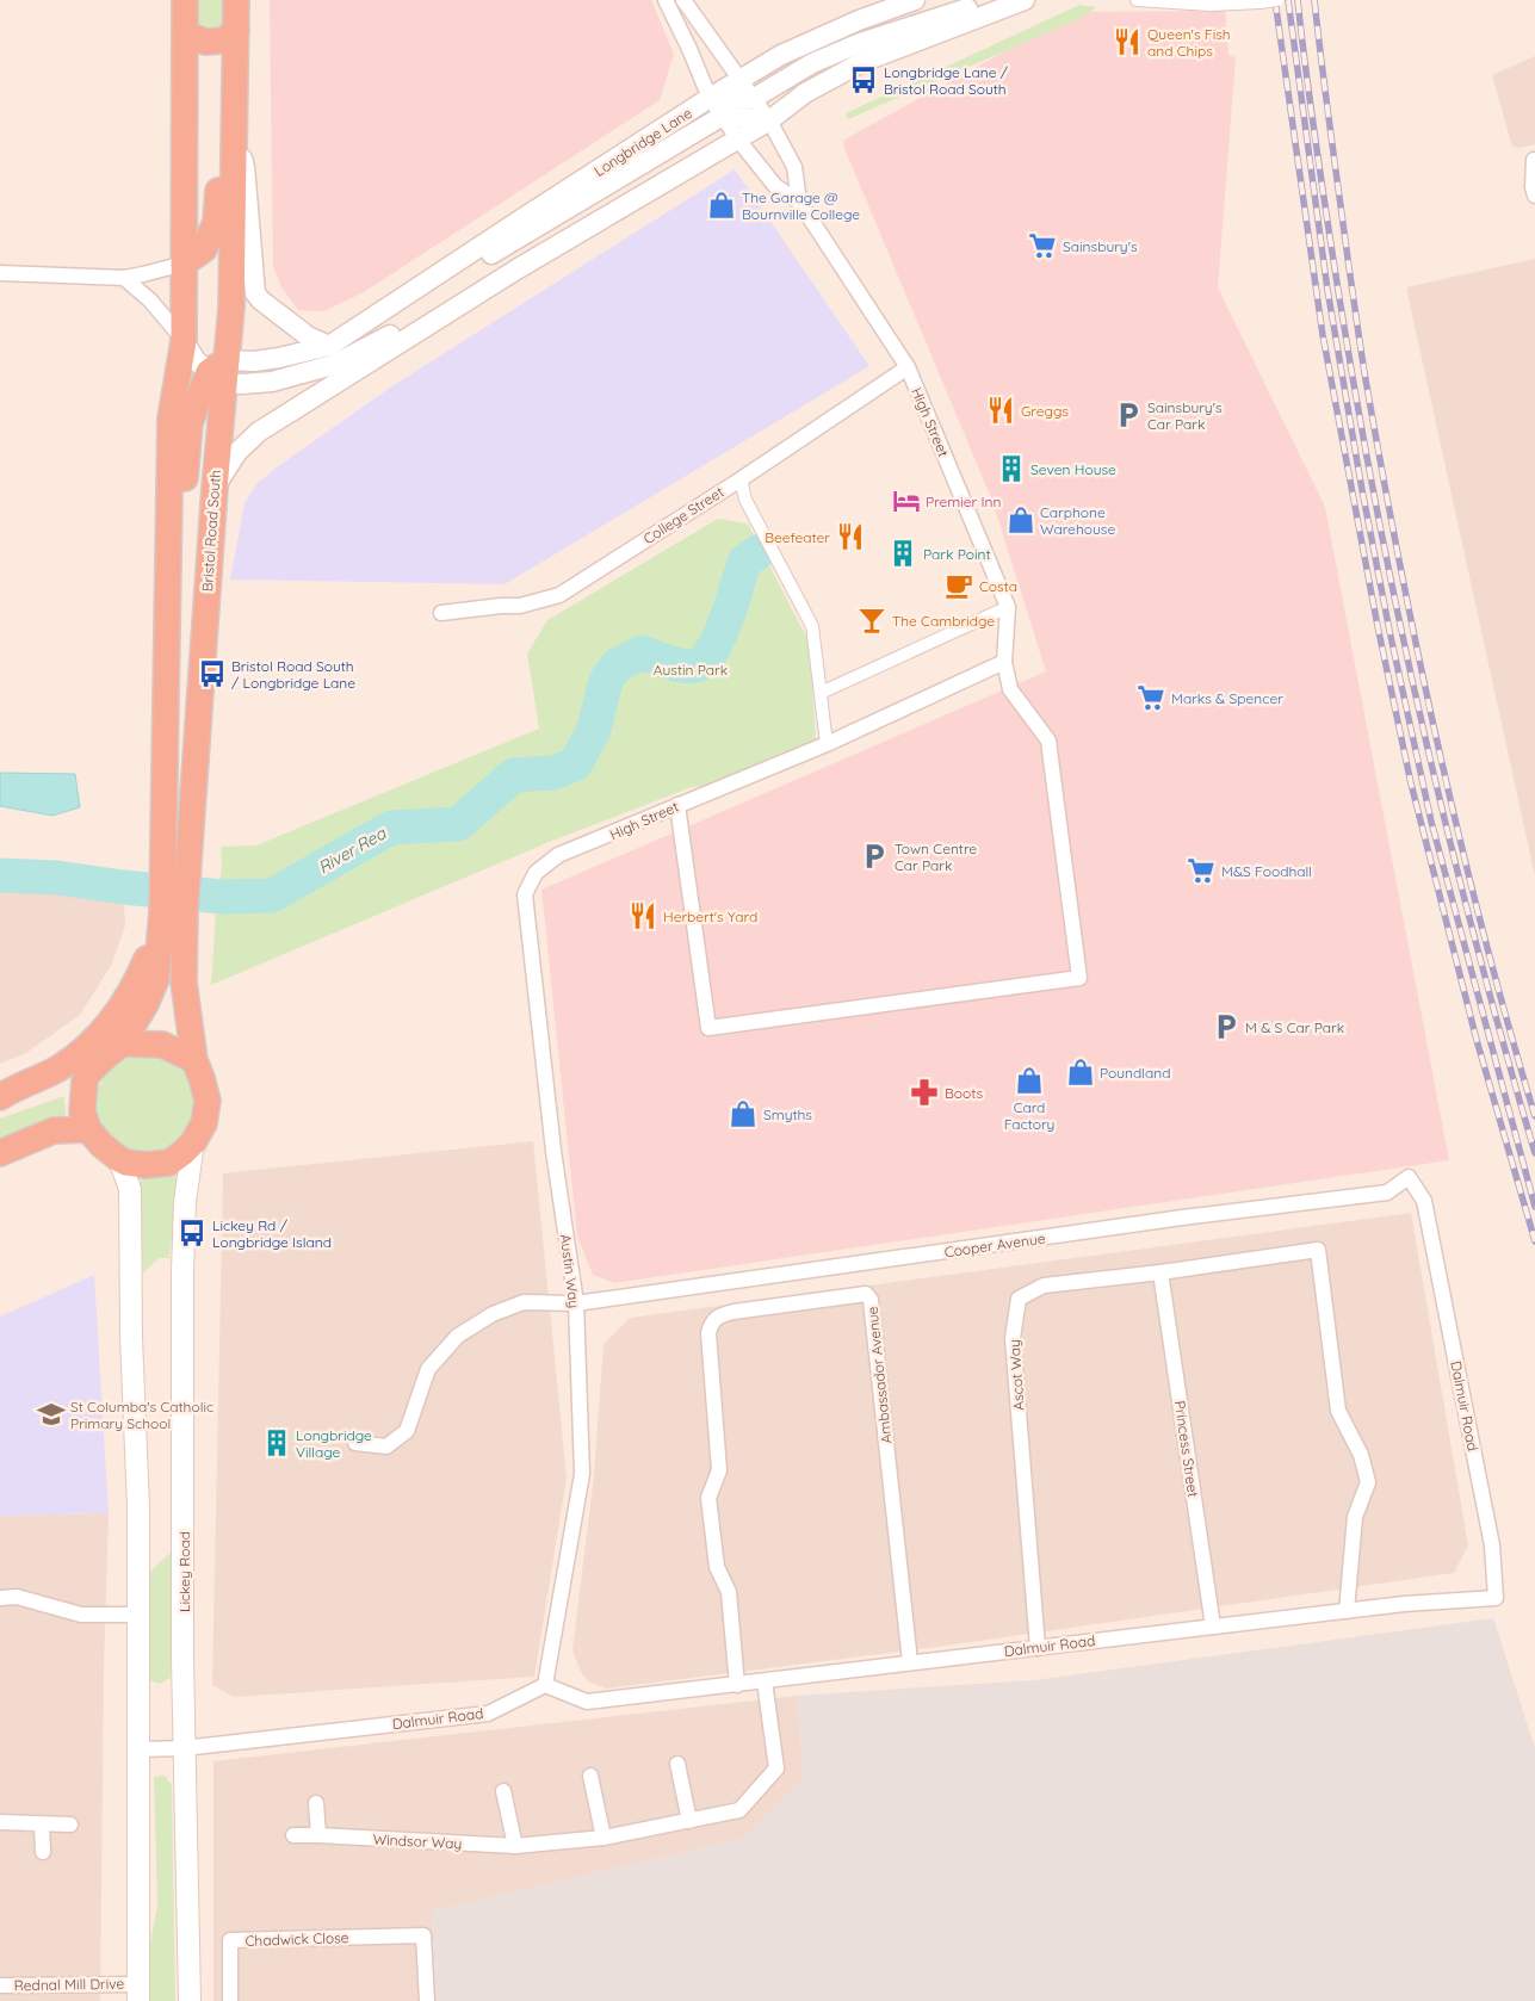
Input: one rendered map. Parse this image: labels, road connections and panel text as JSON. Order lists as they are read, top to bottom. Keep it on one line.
{"streets":{"highway":["Bristol Road South"],"main road":["Lickey Road"],"street":["Longbridge Lane","High Street","College Street","Cooper Avenue","Austin Way","Ambassador Avenue","Ascot Way","Dalmuir Road","Princess Street","Windsor Way","Chadwick Close","Rednal Mill Drive"]},"crossings":[["Longbridge Lane","High Street"],["Longbridge Lane","Bristol Road South"],["High Street","College Street"],["High Street","Austin Way"],["Bristol Road South","Lickey Road"],["Cooper Avenue","Austin Way"],["Cooper Avenue","Dalmuir Road"],["Austin Way","Dalmuir Road"],["Ambassador Avenue","Dalmuir Road"],["Ascot Way","Dalmuir Road"],["Ascot Way","Princess Street"],["Dalmuir Road","Princess Street"],["Dalmuir Road","Lickey Road"],["Dalmuir Road","Windsor Way"]],"water":["River Rea"],"parks":["Austin Park"],"places":{"restaurant":["Queen's Fish and Chips","Greggs","Beefeater","Herbert's Yard"],"bus stop":["Longbridge Lane / Bristol Road South","Bristol Road South / Longbridge Lane","Lickey Rd / Longbridge Island"],"shop":["The Garage @ Bournville College","Carphone Warehouse","Poundland","Card Factory","Smyths"],"supermarket":["Sainsbury's","Marks & Spencer","M&S Foodhall"],"parking":["Sainsbury's Car Park","Town Centre Car Park","M & S Car Park"],"building":["Seven House","Park Point","Longbridge Village"],"hotel":["Premier Inn"],"cafe":["Costa"],"bar":["The Cambridge"],"pharmacy":["Boots"],"school or university":["St Columba's Catholic Primary School"]}}
